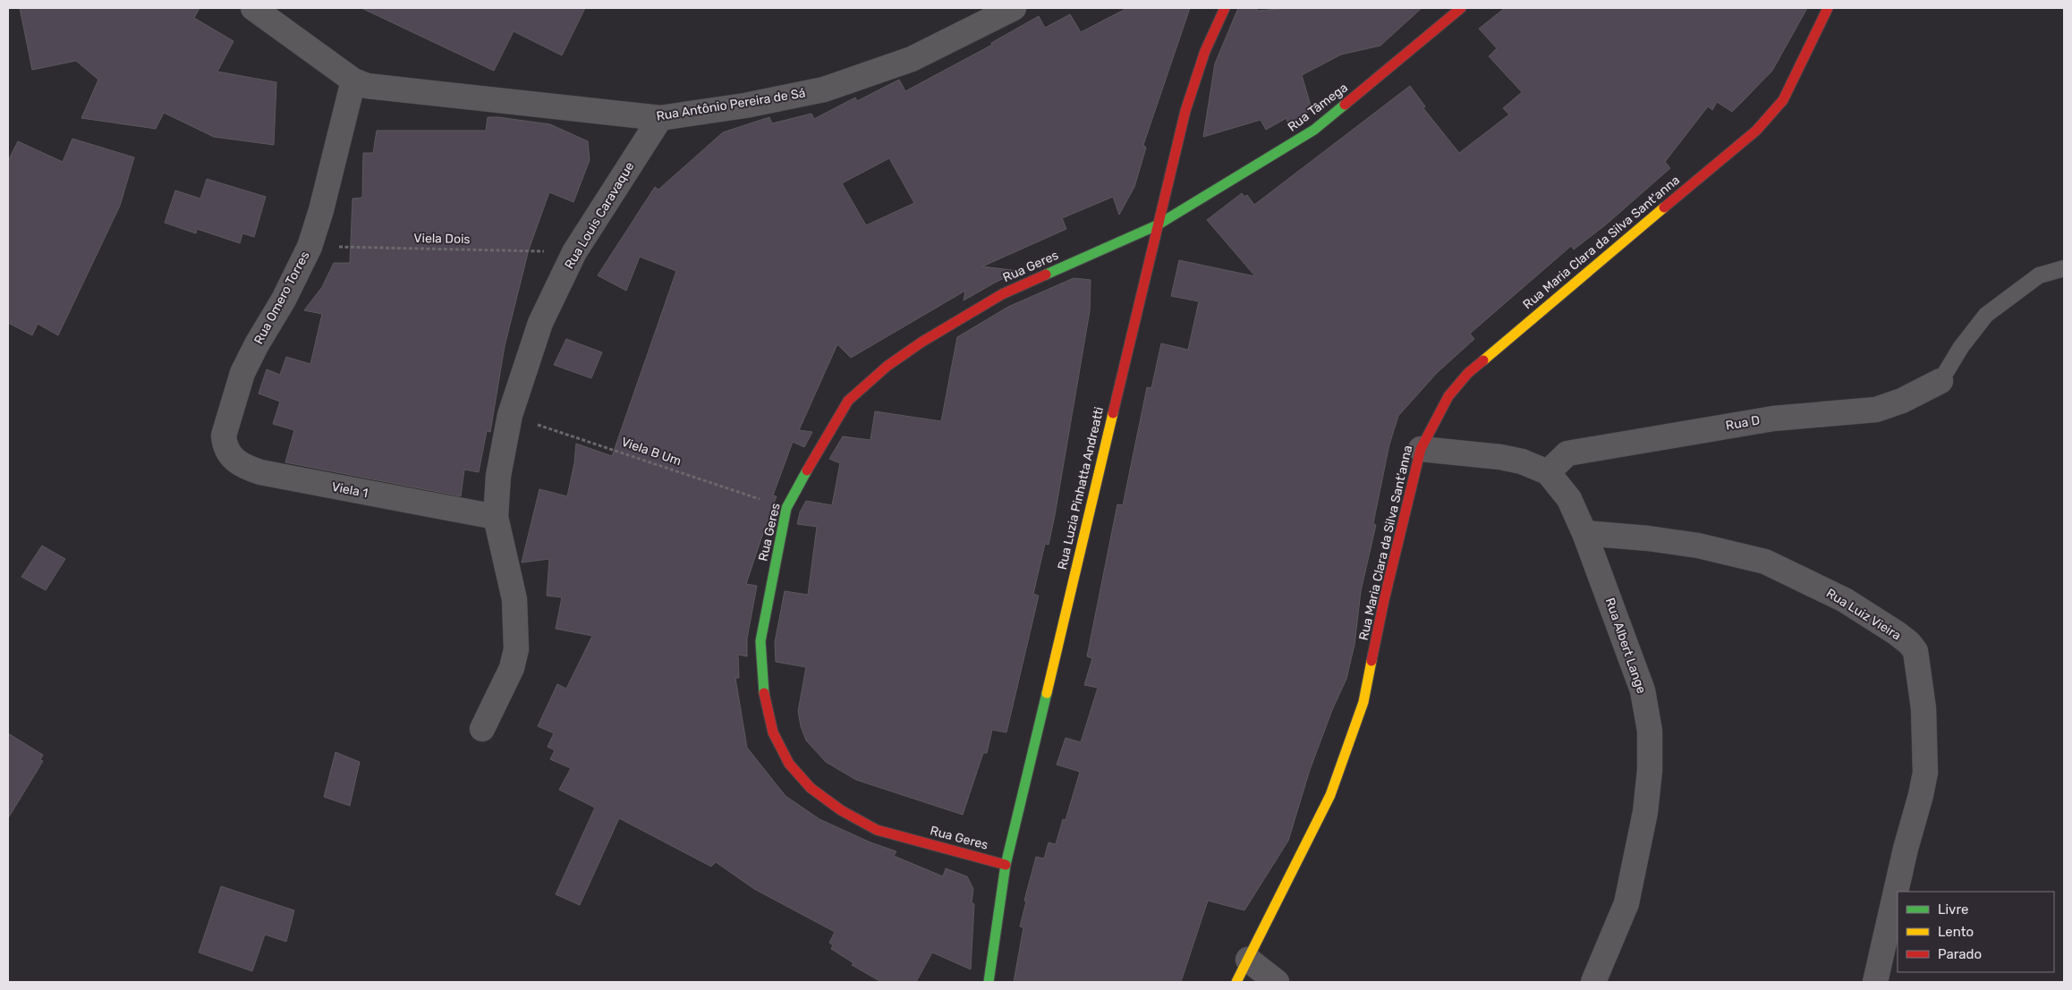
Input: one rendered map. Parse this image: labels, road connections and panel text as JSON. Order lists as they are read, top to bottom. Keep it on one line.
{"streets":{"street":["Rua Antônio Pereira de Sá","Rua Tâmega","Rua Louis Caravaque","Rua Maria Clara da Silva Sant'anna","Rua Geres","Rua Omero Torres","Rua D","Rua Luzia Pinhatta Andreatti","Viela 1","Rua Luiz Vieira","Rua Albert Lange"],"path":["Viela Dois","Viela B Um"]},"crossings":[["Rua Antônio Pereira de Sá","Rua Louis Caravaque"],["Rua Antônio Pereira de Sá","Rua Omero Torres"],["Rua Tâmega","Rua Geres"],["Rua Tâmega","Rua Luzia Pinhatta Andreatti"],["Rua Louis Caravaque","Viela Dois"],["Rua Louis Caravaque","Viela B Um"],["Rua Louis Caravaque","Viela 1"],["Viela Dois","Rua Omero Torres"],["Rua Maria Clara da Silva Sant'anna","Rua Albert Lange"],["Rua Geres","Viela B Um"],["Rua Geres","Rua Luzia Pinhatta Andreatti"],["Rua Omero Torres","Viela 1"],["Rua D","Rua Albert Lange"],["Rua Luiz Vieira","Rua Albert Lange"]],"legend":["Livre","Lento","Parado"]}
